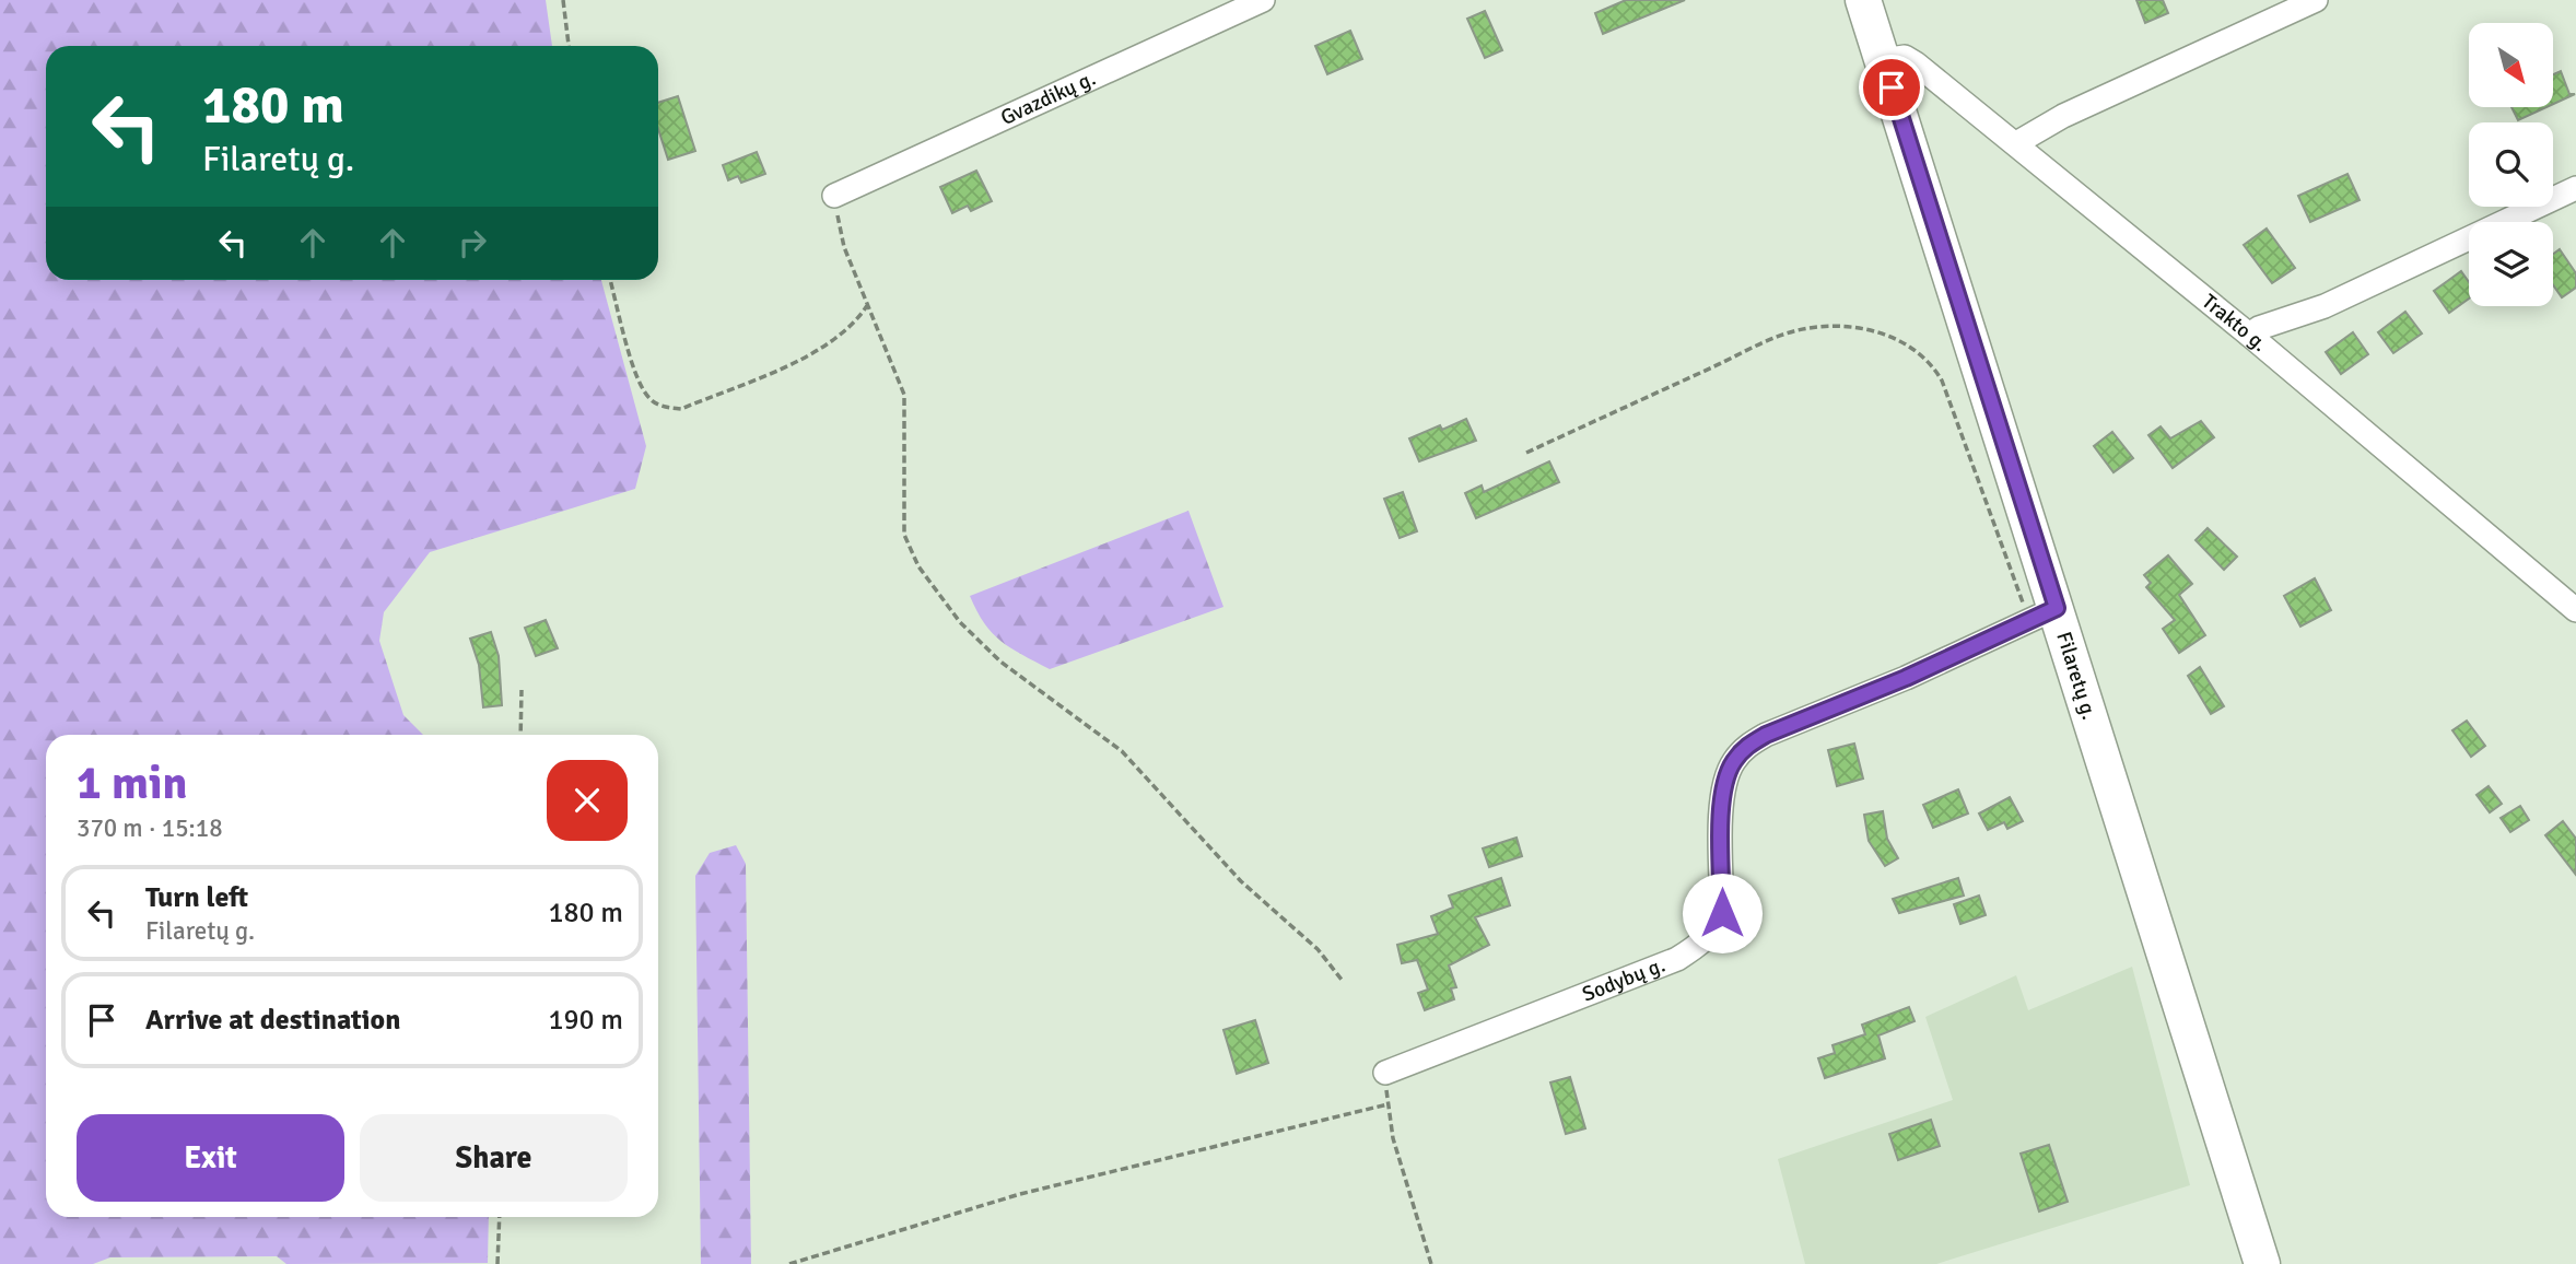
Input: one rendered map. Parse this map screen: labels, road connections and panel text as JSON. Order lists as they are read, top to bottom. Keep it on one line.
{"streets":{"main road":["Filaretų g."],"street":["Gvazdikų g.","Trakto g.","Sodybų g."]},"crossings":[["Trakto g.","Filaretų g."],["Filaretų g.","Sodybų g."]],"north":"bottom right","page":{"turn":["180 m","Filaretų g."],"heading":["1 min","370 m · 15:18"],"list":[{"name":"Turn left","note":"Filaretų g.","value":"180 m"},{"name":"Arrive at destination","value":"190 m"}],"buttons":["Exit","Share"]}}
